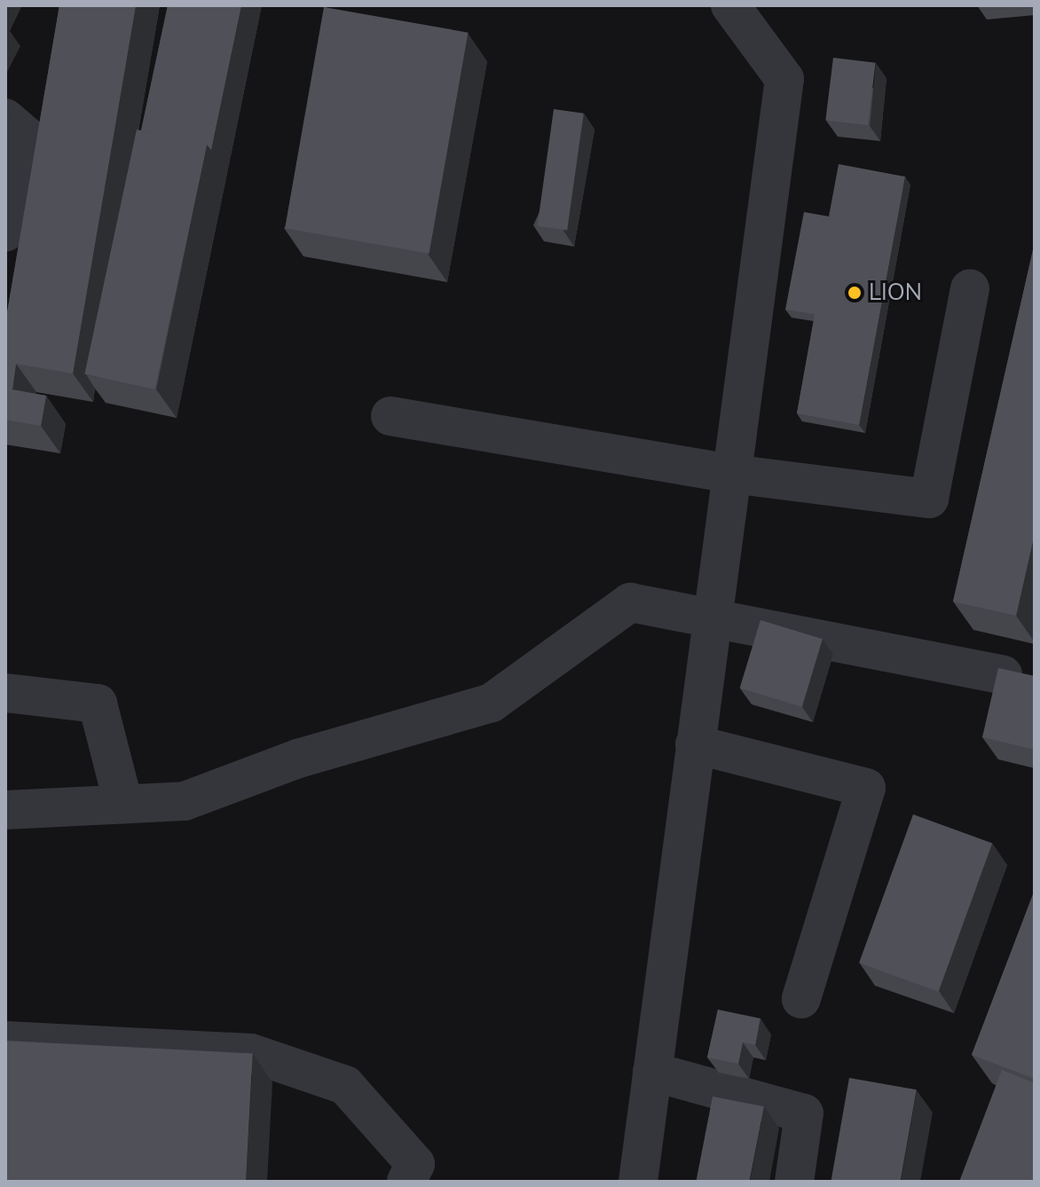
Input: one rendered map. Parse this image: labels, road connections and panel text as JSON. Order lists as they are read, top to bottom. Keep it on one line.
{"places":["LION"]}
